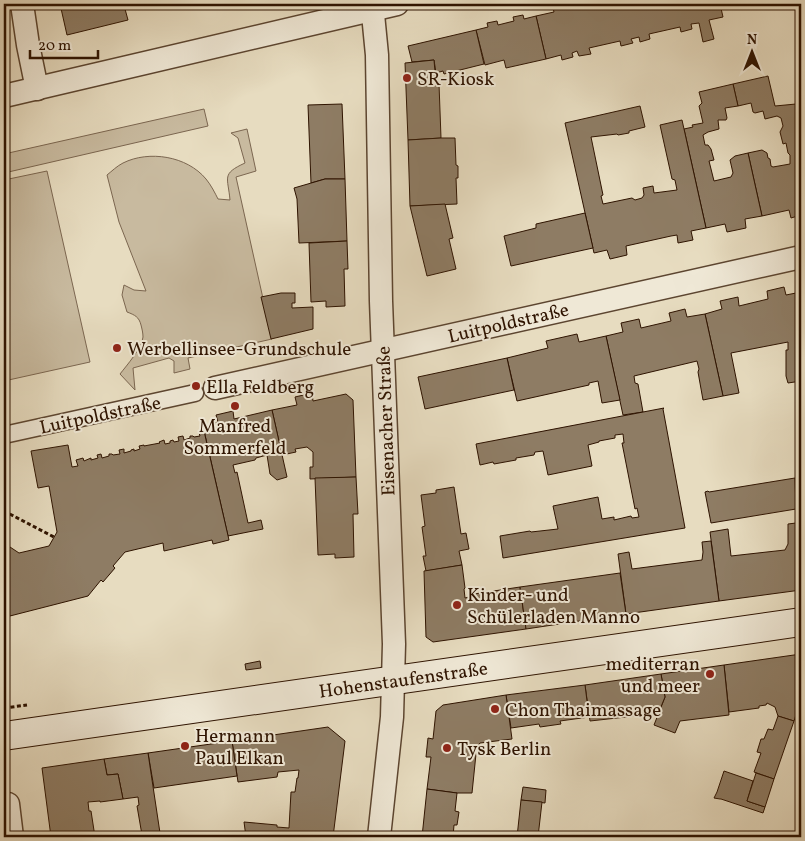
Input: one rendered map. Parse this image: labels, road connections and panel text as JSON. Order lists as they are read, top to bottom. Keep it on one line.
{"streets":{"main road":["Hohenstaufenstraße"],"street":["Luitpoldstraße","Eisenacher Straße"]},"crossings":[["Luitpoldstraße","Eisenacher Straße"],["Eisenacher Straße","Hohenstaufenstraße"]],"places":["SR-Kiosk","Werbellinsee-Grundschule","Ella Feldberg","Manfred Sommerfeld","Kinder- und Schülerladen Manno","mediterran und meer","Chon Thaimassage","Hermann Paul Elkan","Tysk Berlin"],"scale_bar":"20 m","north":"top"}
